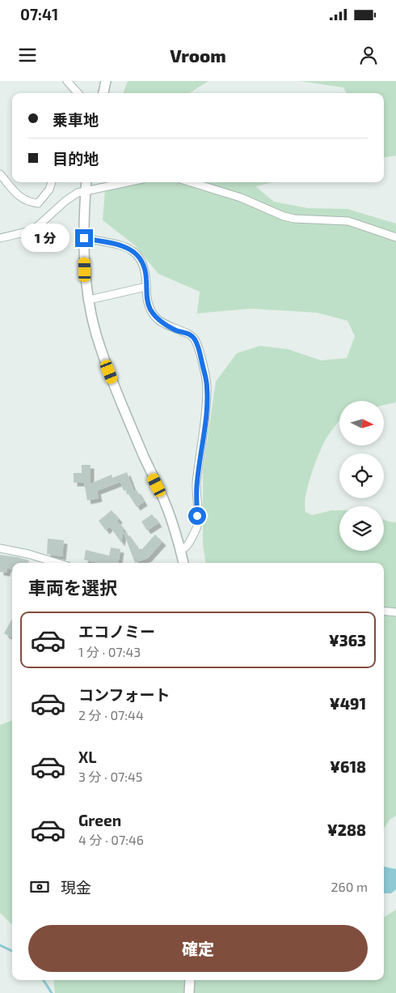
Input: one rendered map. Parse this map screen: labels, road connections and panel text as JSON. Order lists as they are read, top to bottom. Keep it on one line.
{"north":"right","page":{"status":"07:41","header":"Vroom","banner":["乗車地","目的地"],"bubble":"1 分","heading":"車両を選択","list":[{"name":"エコノミー","note":"1 分 · 07:43","value":"¥363"},{"name":"コンフォート","note":"2 分 · 07:44","value":"¥491"},{"name":"XL","note":"3 分 · 07:45","value":"¥618"},{"name":"Green","note":"4 分 · 07:46","value":"¥288"}],"pay":["現金","260 m"],"buttons":"確定"}}
